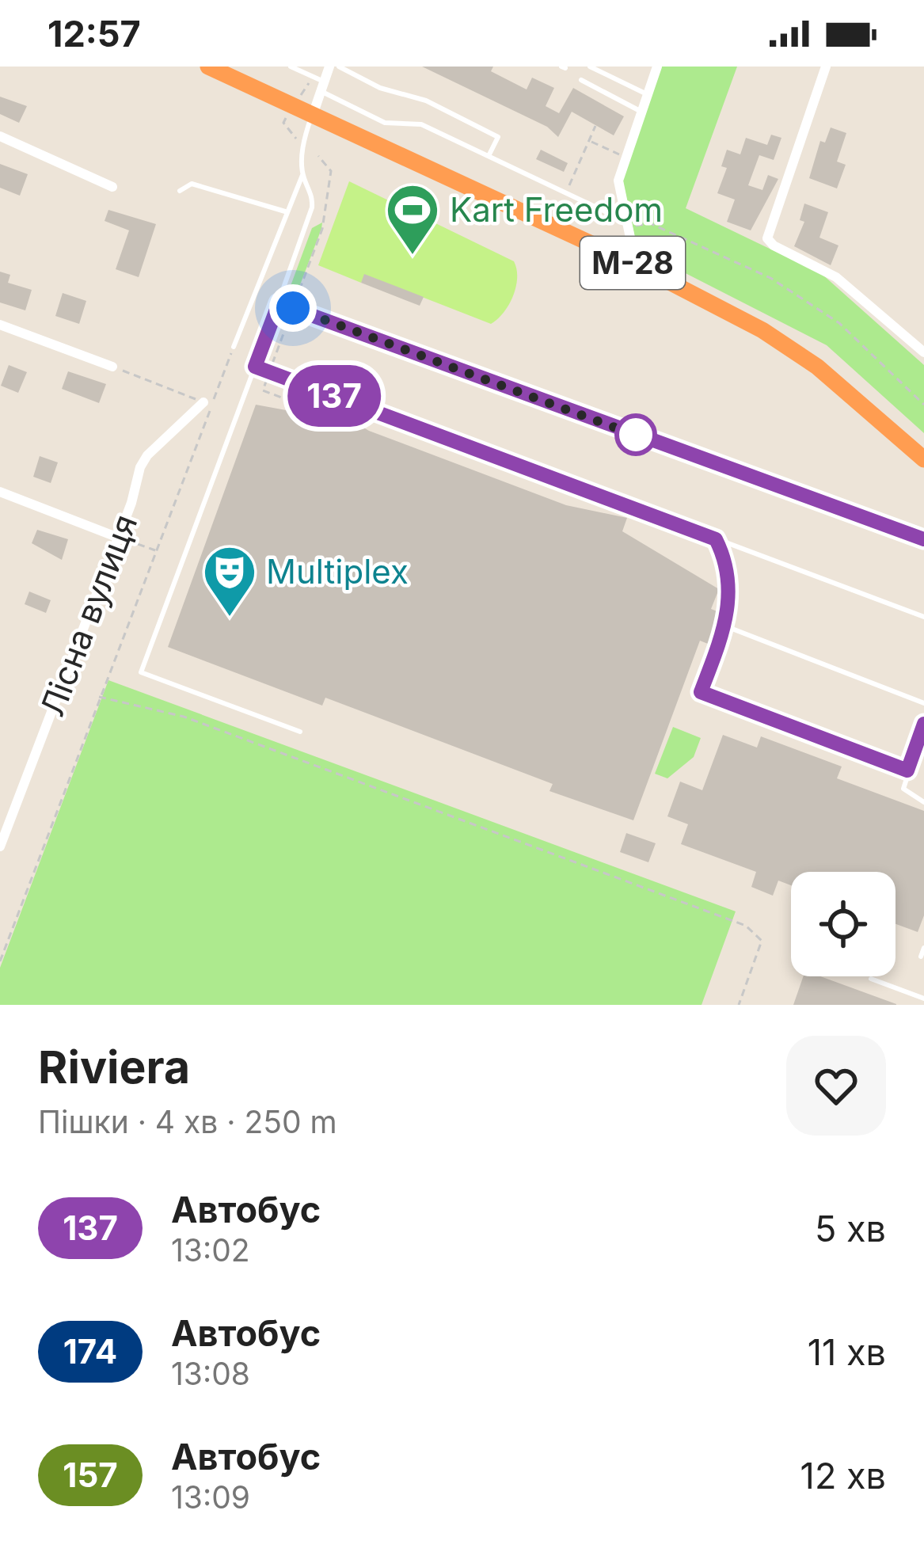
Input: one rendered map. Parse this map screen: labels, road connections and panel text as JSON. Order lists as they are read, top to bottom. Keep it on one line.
{"streets":{"highway":["М-28"],"street":["Лісна вулиця"]},"places":{"sports":["Kart Freedom"],"theatre":["Multiplex"]},"lines":["bus line 137"],"page":{"status":"12:57","on_map":"137","heading":["Riviera","Пішки · 4 хв · 250 m"],"list":[{"mark":"137","name":"Автобус","note":"13:02","value":"5 хв"},{"mark":"174","name":"Автобус","note":"13:08","value":"11 хв"},{"mark":"157","name":"Автобус","note":"13:09","value":"12 хв"}]}}
